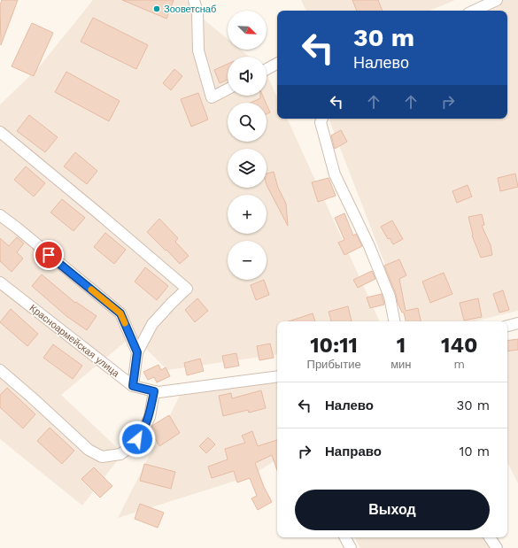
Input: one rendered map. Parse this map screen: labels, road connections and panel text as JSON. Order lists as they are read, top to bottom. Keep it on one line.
{"streets":{"street":["Красноармейская улица"]},"places":["Зооветснаб"],"north":"bottom right","page":{"map_buttons":["+","−"],"turn":["30 m","Налево"],"eta":["10:11","Прибытие","1","мин","140","m"],"list":[{"name":"Налево","value":"30 m"},{"name":"Направо","value":"10 m"}],"buttons":"Выход"}}
